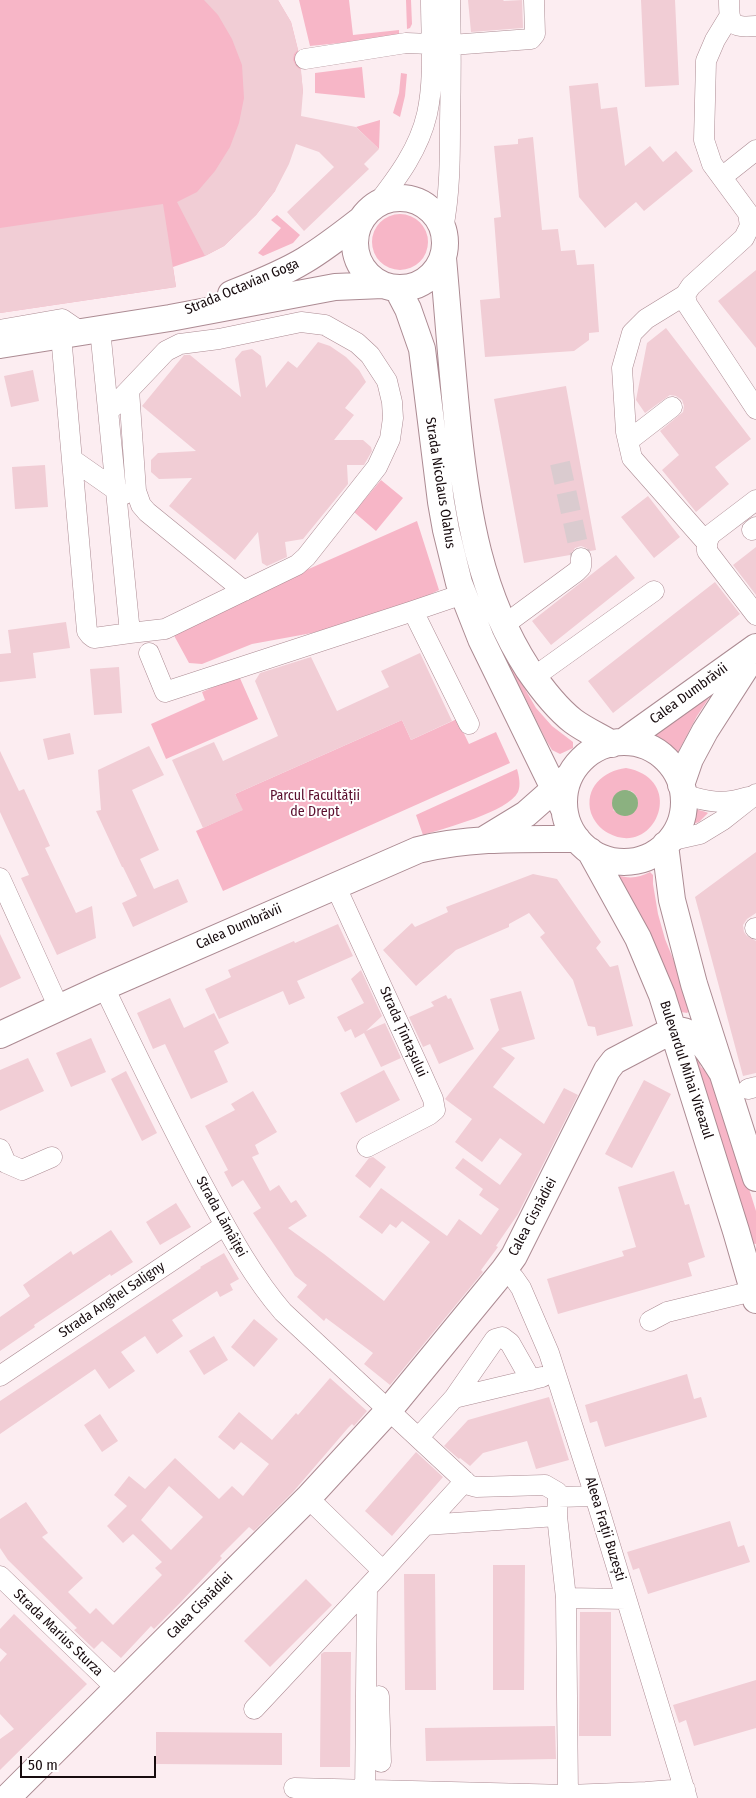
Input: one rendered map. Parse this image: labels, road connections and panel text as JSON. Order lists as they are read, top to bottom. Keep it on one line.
{"streets":{"main road":["Strada Octavian Goga","Strada Nicolaus Olahus","Calea Dumbrăvii","Bulevardul Mihai Viteazul","Calea Cisnădiei"],"street":["Strada Țintașului","Strada Lămâiței","Strada Anghel Saligny","Aleea Frații Buzești","Strada Marius Sturza"]},"crossings":[["Strada Octavian Goga","Strada Nicolaus Olahus"],["Strada Nicolaus Olahus","Calea Dumbrăvii"],["Strada Nicolaus Olahus","Bulevardul Mihai Viteazul"],["Calea Dumbrăvii","Strada Țintașului"],["Calea Dumbrăvii","Bulevardul Mihai Viteazul"],["Calea Dumbrăvii","Strada Lămâiței"],["Bulevardul Mihai Viteazul","Calea Cisnădiei"],["Strada Lămâiței","Calea Cisnădiei"],["Strada Lămâiței","Strada Anghel Saligny"],["Calea Cisnădiei","Aleea Frații Buzești"],["Calea Cisnădiei","Strada Marius Sturza"]],"parks":["Parcul Facultății de Drept"],"scale_bar":"50 m"}
